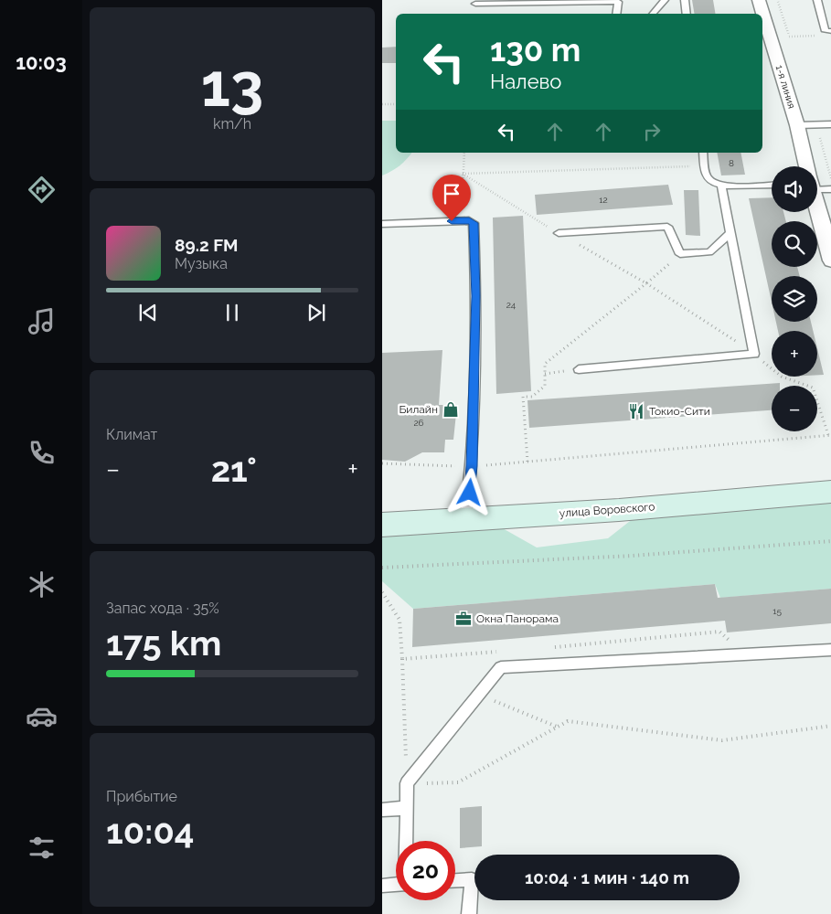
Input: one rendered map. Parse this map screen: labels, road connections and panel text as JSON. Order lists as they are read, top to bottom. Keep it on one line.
{"streets":{"street":["1-я линия","улица Воровского"]},"places":{"shop":["Билайн"],"restaurant":["Токио-Сити"],"office":["Окна Панорама"]},"house_numbers":["8","12","24","26","15"],"page":{"tabs":"10:03","tile":[["13","km/h"],"Климат",["Запас хода · 35%","175 km"],["Прибытие","10:04"]],"turn":["130 m","Налево"],"map_buttons":["+","−"],"song":["89.2 FM","Музыка"],"heat":["−","21°","+"],"limit":"20","trip":"10:04 · 1 мин · 140 m"}}
